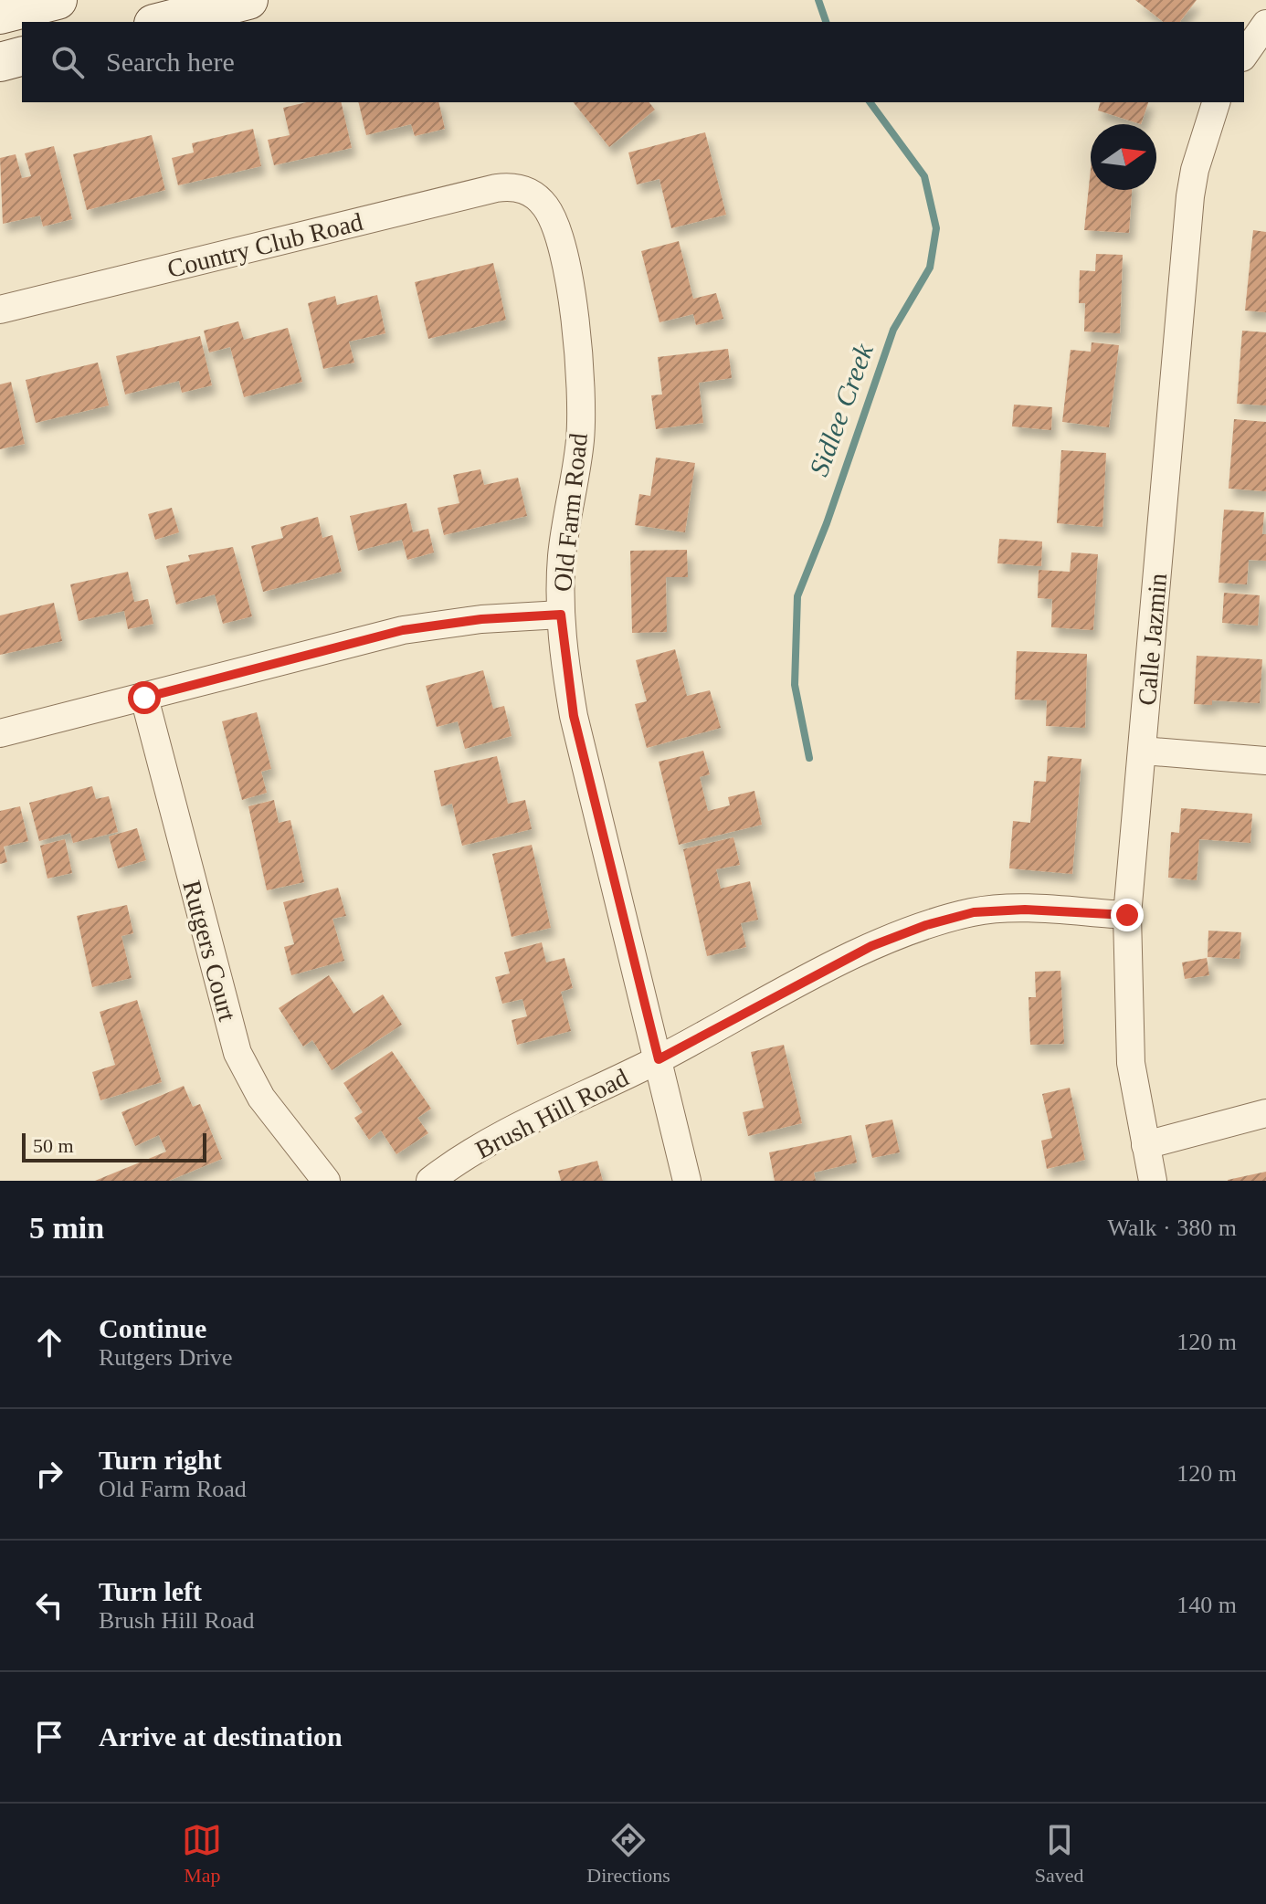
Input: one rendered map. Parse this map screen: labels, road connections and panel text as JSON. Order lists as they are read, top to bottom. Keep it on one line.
{"streets":{"street":["Country Club Road","Old Farm Road","Calle Jazmin","Rutgers Court","Brush Hill Road"]},"crossings":[["Country Club Road","Old Farm Road"],["Old Farm Road","Brush Hill Road"],["Calle Jazmin","Brush Hill Road"]],"water":["Sidlee Creek"],"scale_bar":"50 m","north":"right","page":{"search":"Search here","scale":"50 m","heading":["5 min","Walk · 380 m"],"list":[["Continue","Rutgers Drive","120 m"],["Turn right","Old Farm Road","120 m"],["Turn left","Brush Hill Road","140 m"],"Arrive at destination"],"nav":["Map","Directions","Saved"]}}
